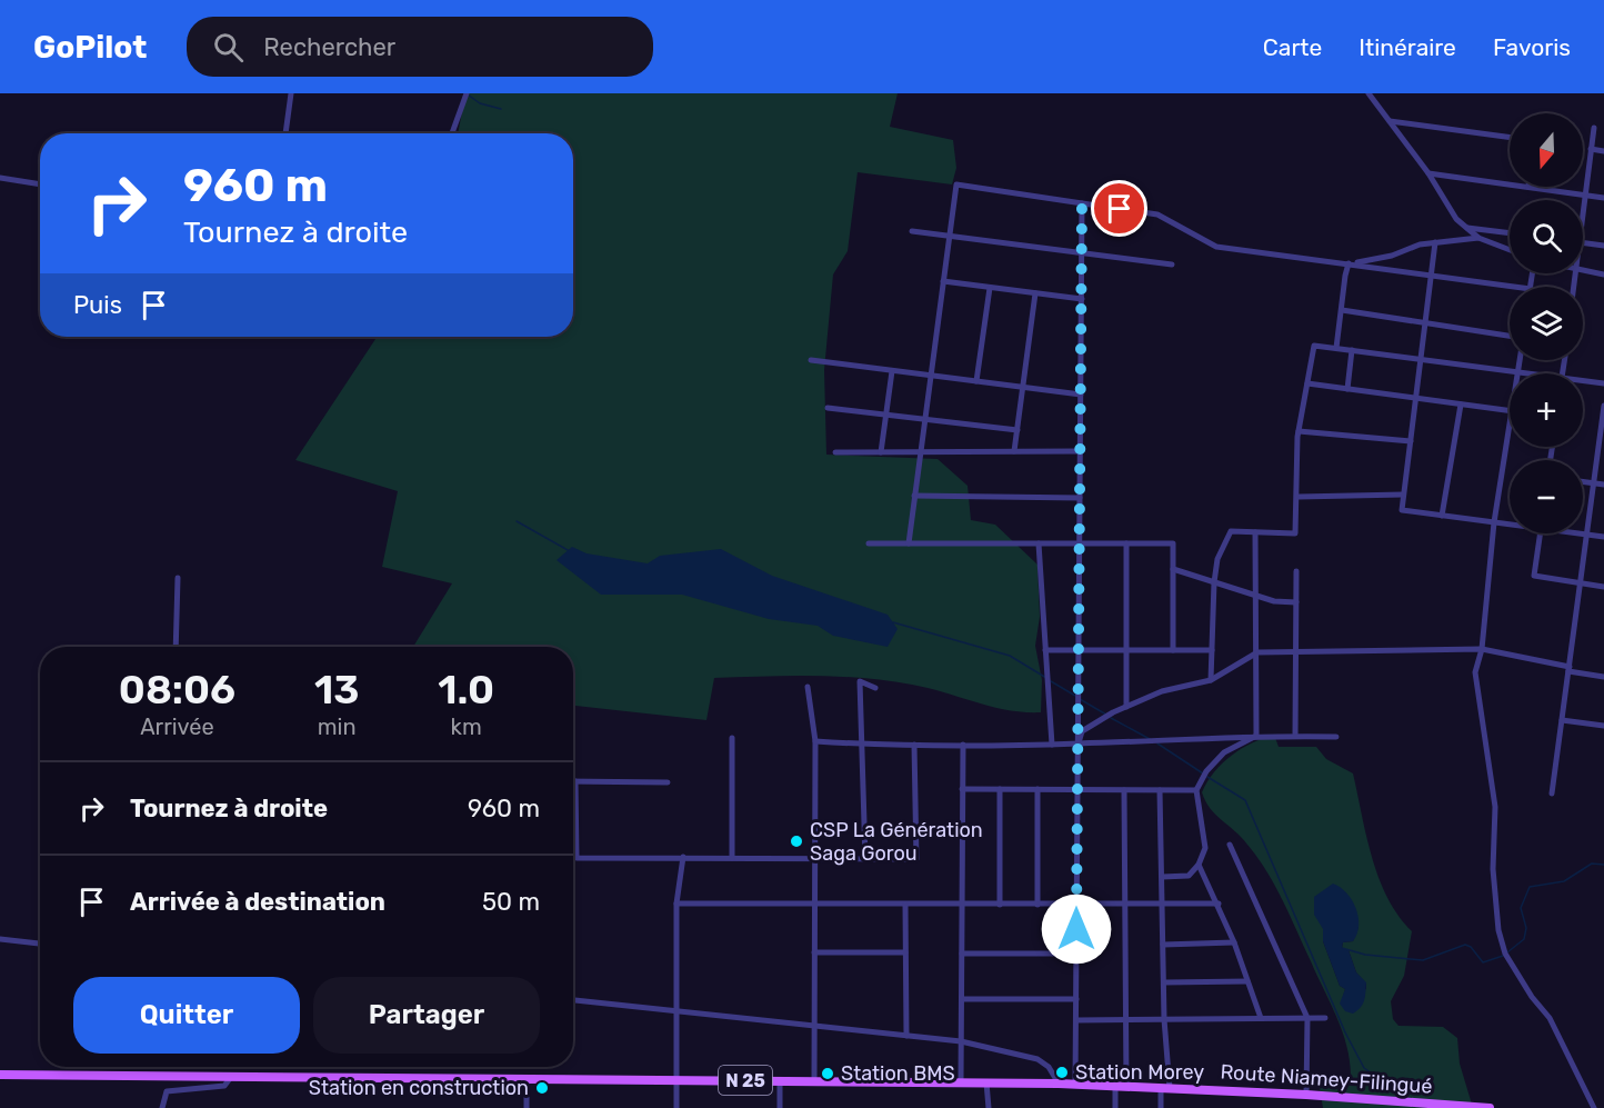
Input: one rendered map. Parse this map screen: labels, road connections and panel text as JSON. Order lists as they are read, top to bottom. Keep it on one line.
{"streets":{"main road":["Route Niamey-Filingué","N 25"]},"places":["CSP La Génération Saga Gorou","Station Morey","Station BMS","Station en construction"],"north":"bottom","page":{"header":"GoPilot","search":"Rechercher","nav":["Carte","Itinéraire","Favoris"],"map_buttons":["+","−"],"turn":["960 m","Tournez à droite"],"then":"Puis","eta":["08:06","Arrivée","13","min","1.0","km"],"list":[{"name":"Tournez à droite","value":"960 m"},{"name":"Arrivée à destination","value":"50 m"}],"buttons":["Quitter","Partager"]}}
